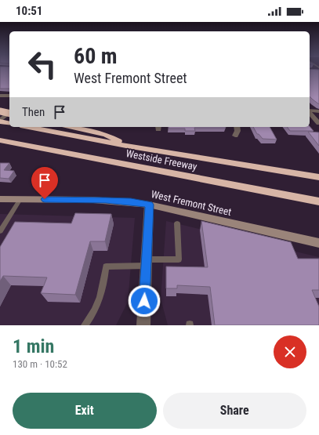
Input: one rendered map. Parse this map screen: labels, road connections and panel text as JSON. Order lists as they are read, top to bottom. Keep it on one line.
{"streets":{"highway":["Westside Freeway"],"street":["West Fremont Street"]},"page":{"status":"10:51","turn":["60 m","West Fremont Street"],"then":"Then","heading":["1 min","130 m · 10:52"],"buttons":["Exit","Share"]}}
